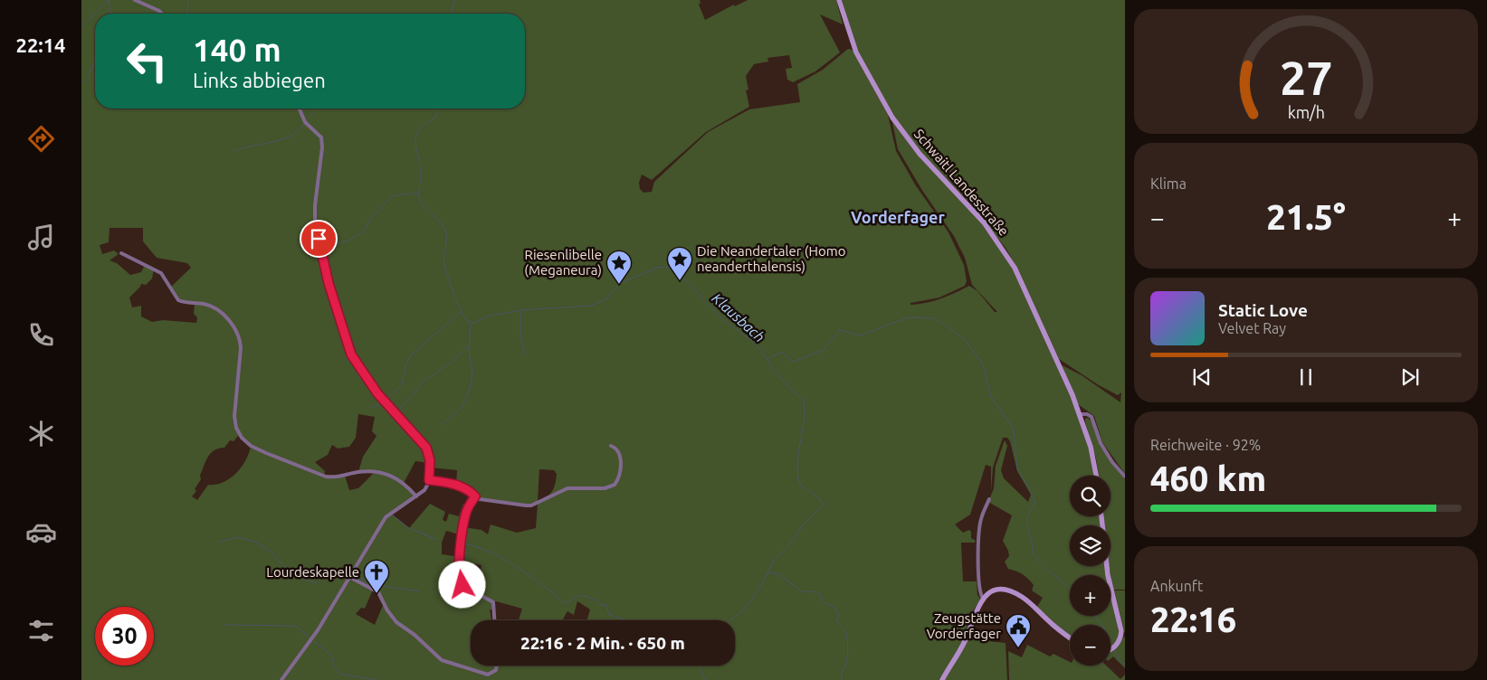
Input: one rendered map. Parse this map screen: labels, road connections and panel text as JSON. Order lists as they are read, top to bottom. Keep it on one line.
{"streets":{"street":["Schwaitl Landesstraße"]},"districts":["Vorderfager"],"water":["Klausbach"],"places":{"place":["Die Neandertaler (Homo neanderthalensis)","Riesenlibelle (Meganeura)"],"church":["Lourdeskapelle"],"public building":["Zeugstätte Vorderfager"]},"page":{"tabs":"22:14","turn":["140 m","Links abbiegen"],"tile":["Klima",["Reichweite · 92%","460 km"],["Ankunft","22:16"]],"heat":["−","21.5°","+"],"song":["Static Love","Velvet Ray"],"map_buttons":["+","−"],"limit":"30","trip":"22:16 · 2 Min. · 650 m","gauge":["27","km/h"]}}
